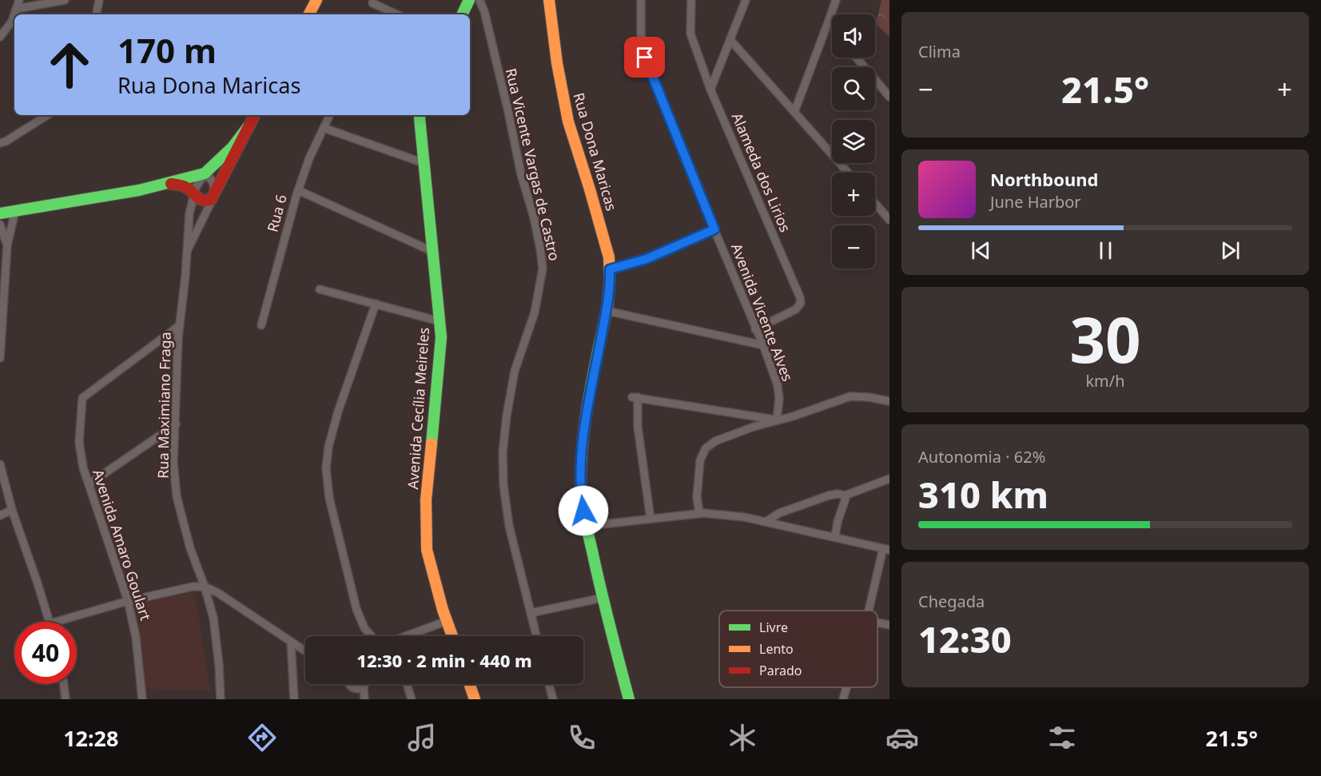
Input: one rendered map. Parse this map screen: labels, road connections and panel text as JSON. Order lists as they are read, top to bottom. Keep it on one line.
{"streets":{"street":["Rua Dona Maricas","Rua Vicente Vargas de Castro","Alameda dos Lirios","Rua 6","Avenida Vicente Alves","Rua Maximiano Fraga","Avenida Cecília Meireles","Avenida Amaro Goulart"]},"crossings":[["Alameda dos Lirios","Avenida Vicente Alves"],["Rua Maximiano Fraga","Avenida Amaro Goulart"]],"legend":["Livre","Lento","Parado"],"page":{"tile":["Clima",["30","km/h"],["Autonomia · 62%","310 km"],["Chegada","12:30"]],"map_buttons":["+","−"],"turn":["170 m","Rua Dona Maricas"],"heat":["−","21.5°","+"],"song":["Northbound","June Harbor"],"limit":"40","trip":"12:30 · 2 min · 440 m","tabs":["12:28","21.5°"]}}
